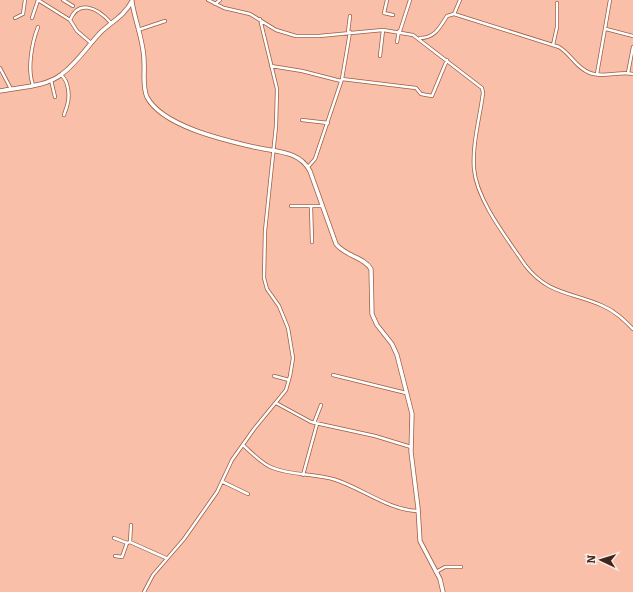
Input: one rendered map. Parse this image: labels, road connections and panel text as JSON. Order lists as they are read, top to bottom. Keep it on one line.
{"north":"left"}
